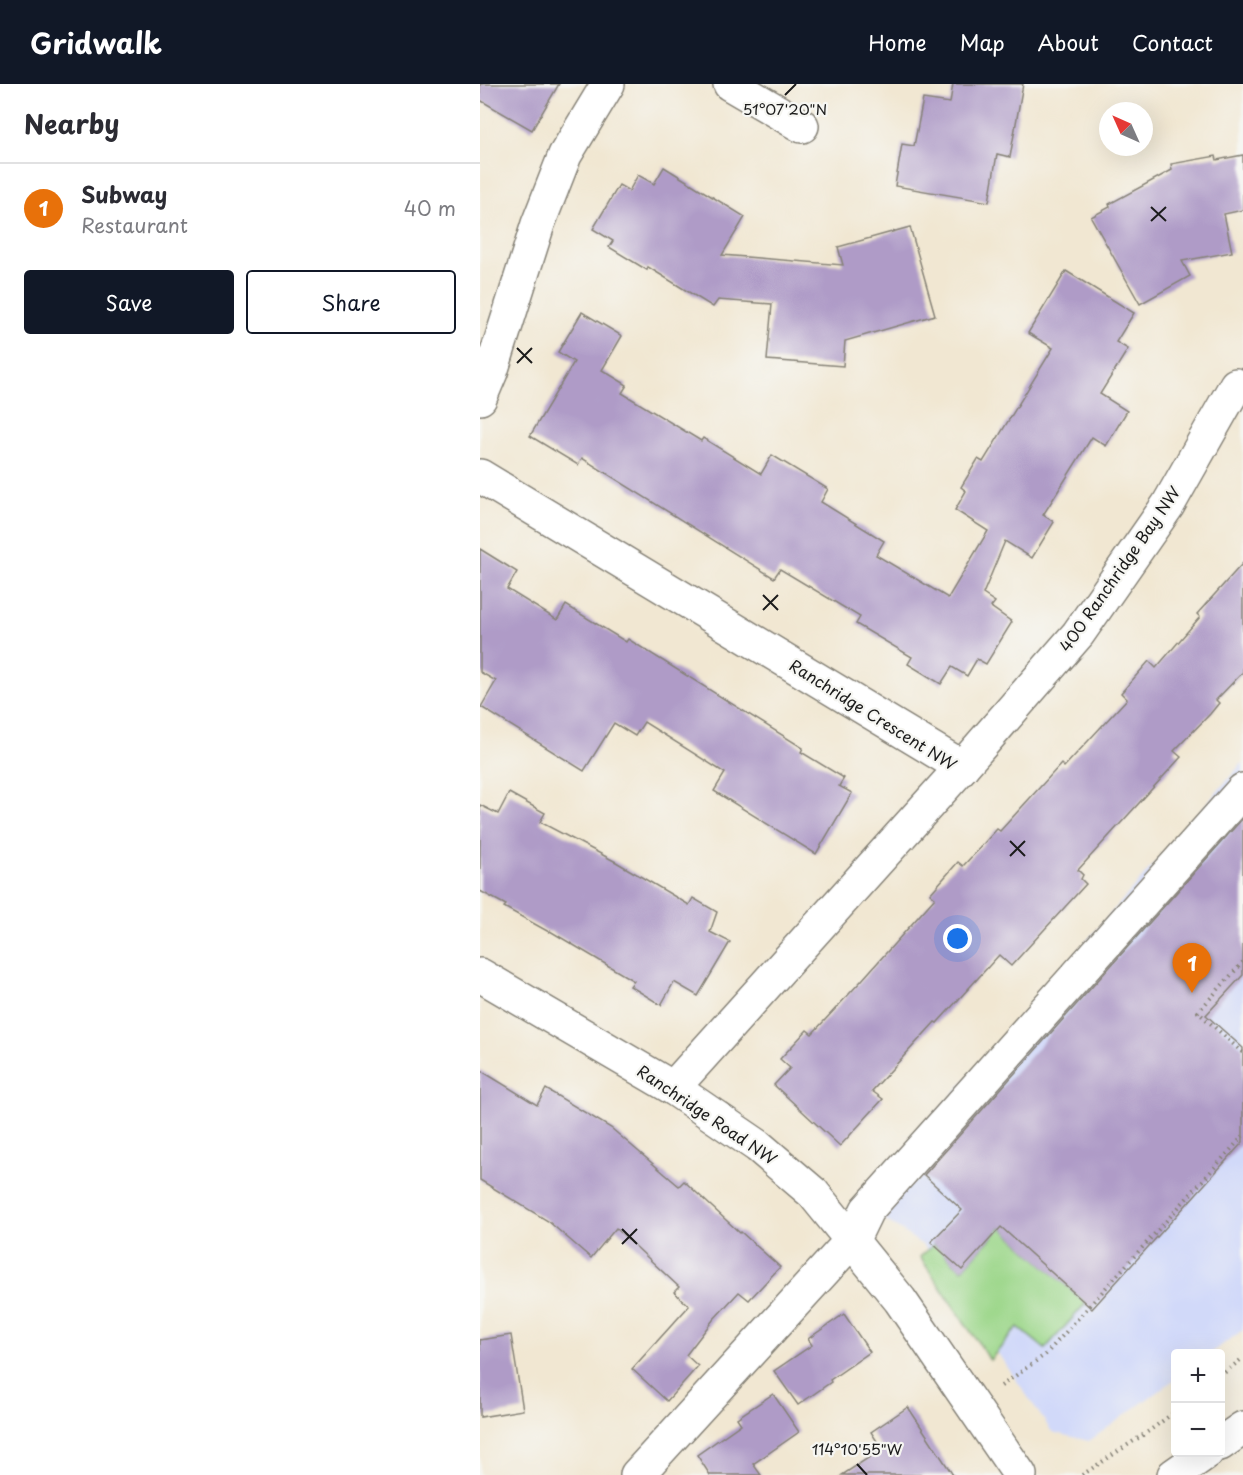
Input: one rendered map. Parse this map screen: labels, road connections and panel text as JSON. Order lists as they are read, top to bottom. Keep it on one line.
{"streets":{"street":["400 Ranchridge Bay NW","Ranchridge Crescent NW","Ranchridge Road NW"]},"crossings":[["400 Ranchridge Bay NW","Ranchridge Crescent NW"],["Ranchridge Crescent NW","Ranchridge Road NW"]],"north":"top left","page":{"header":"Gridwalk","nav":["Home","Map","About","Contact"],"heading":"Nearby","list":[{"mark":"1","name":"Subway","note":"Restaurant","value":"40 m"}],"buttons":["Save","Share"],"pins":"1","map_buttons":["+","−"]},"coordinates":["51°07'20\"N","114°10'55\"W"]}
